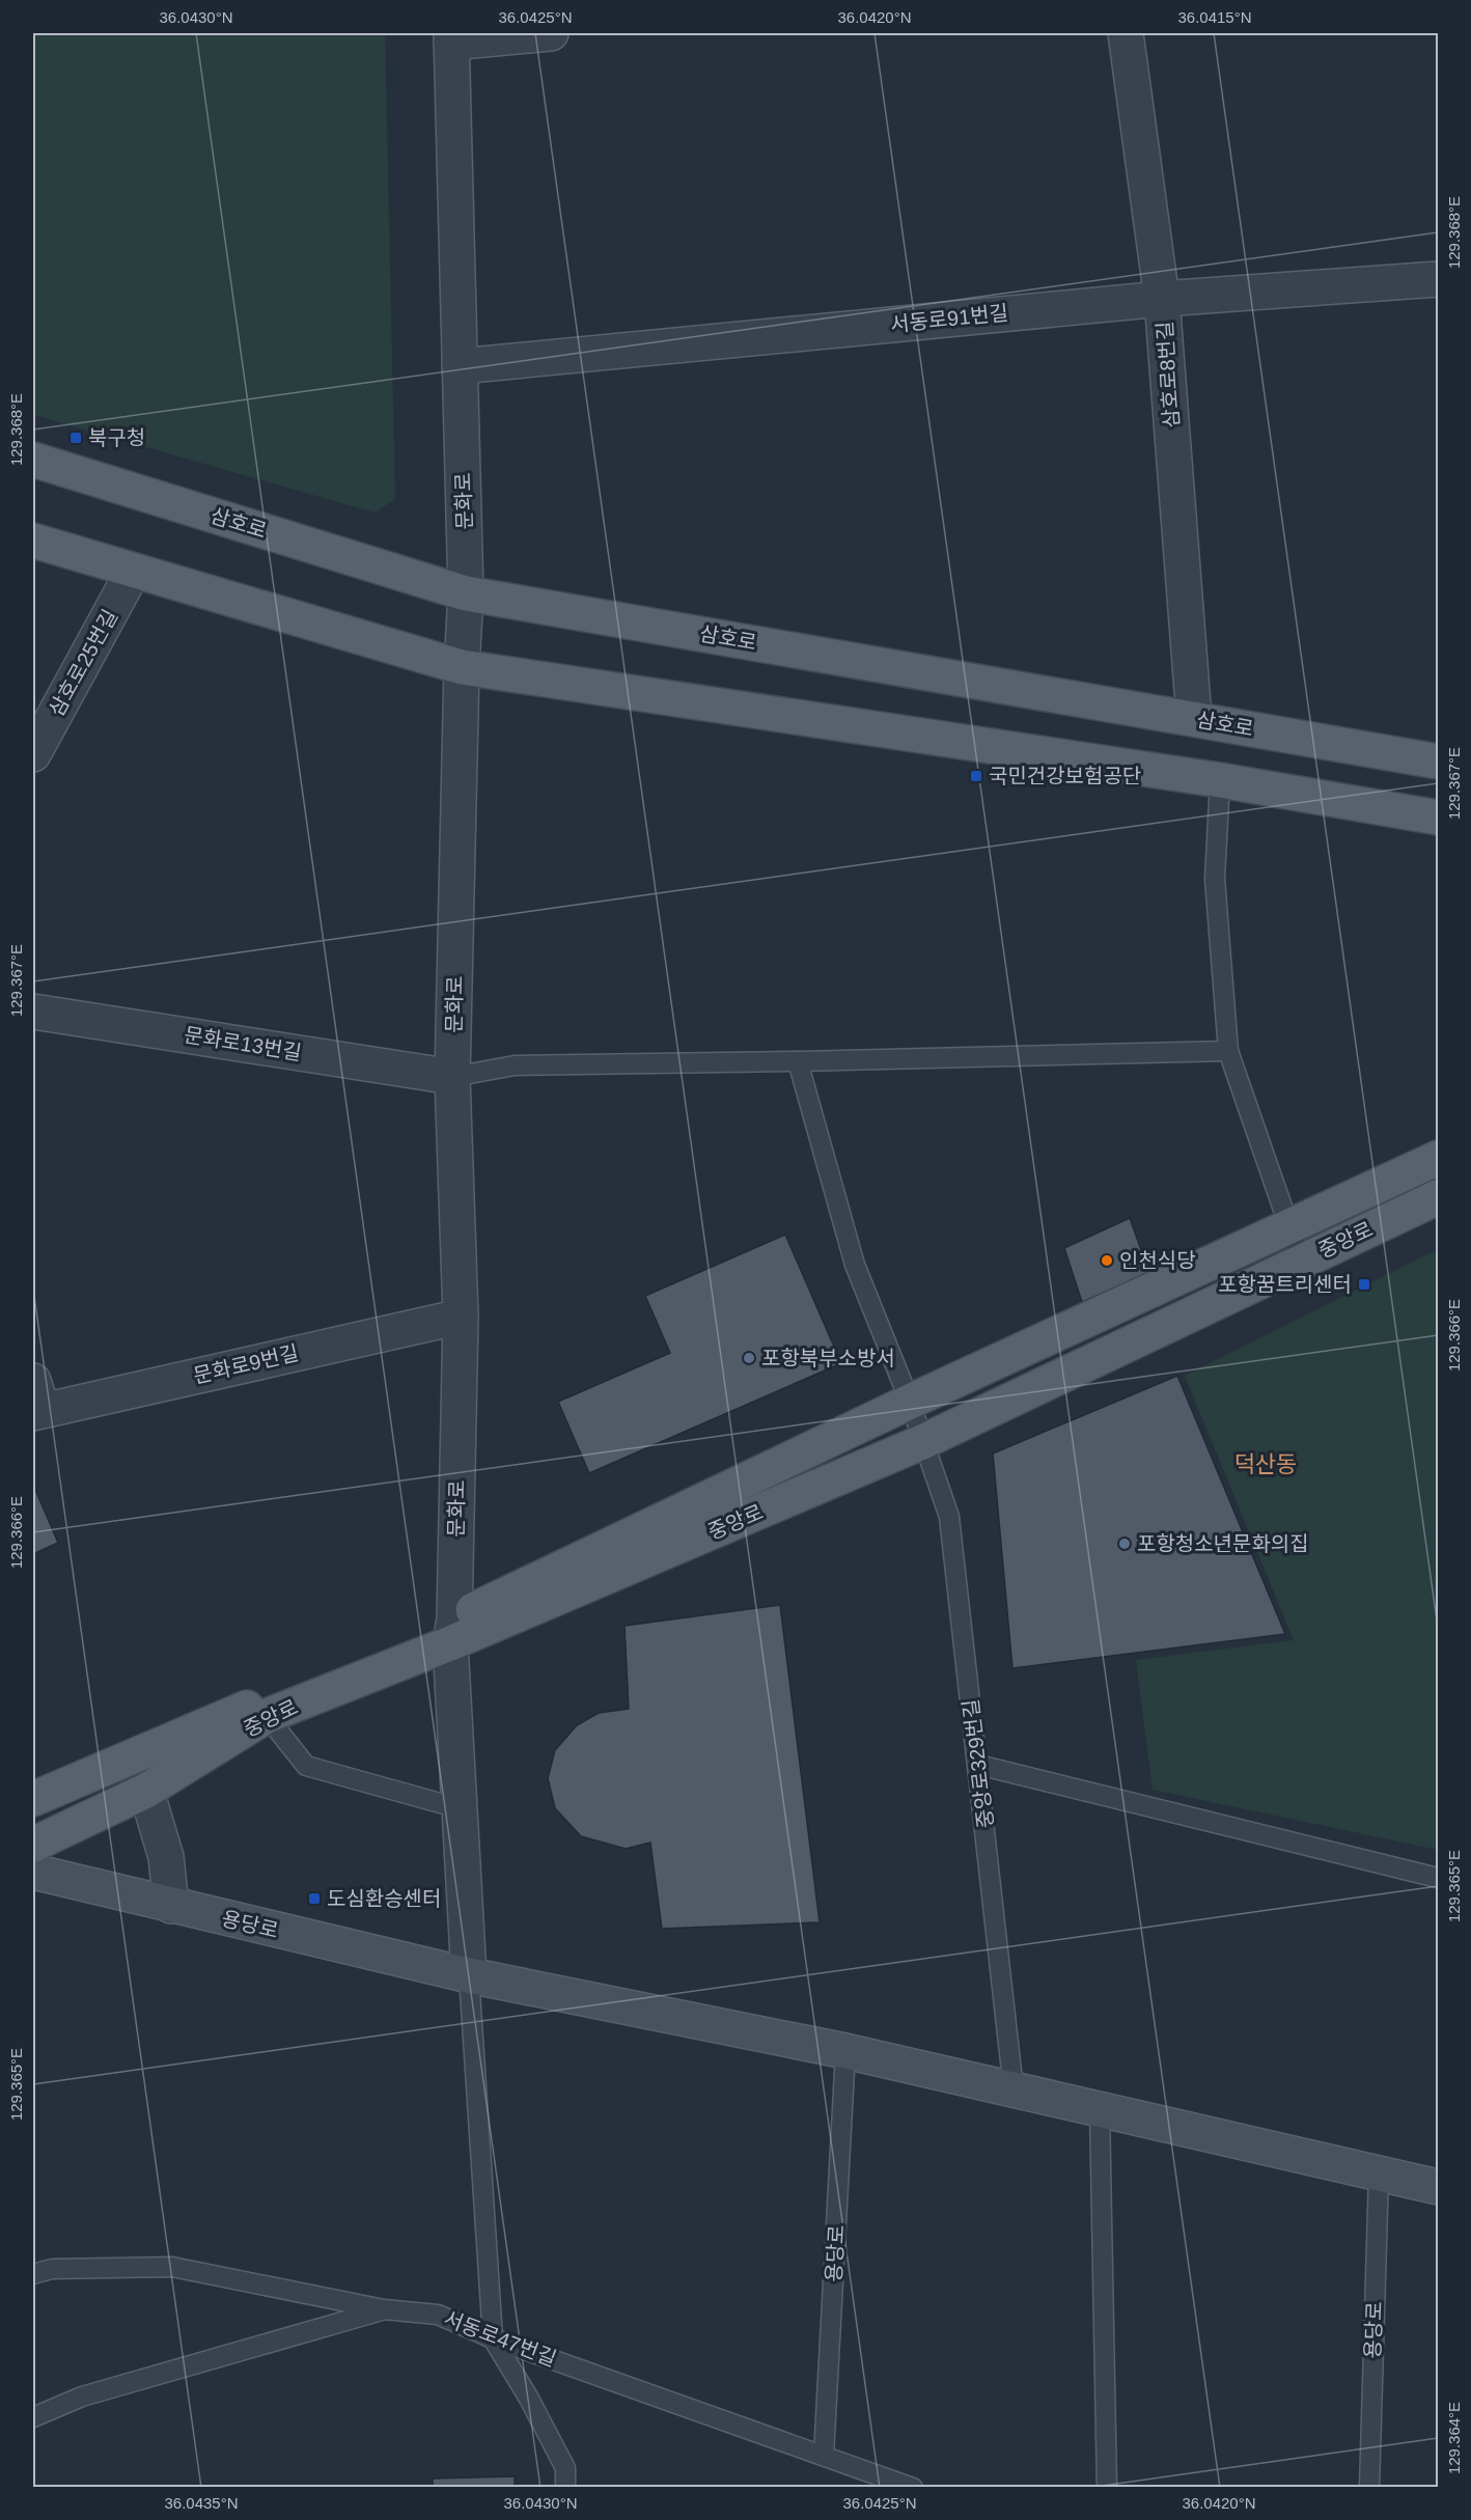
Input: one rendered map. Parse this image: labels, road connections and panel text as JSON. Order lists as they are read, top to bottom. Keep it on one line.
{"streets":{"main road":["삼호로","중앙로","용당로"],"street":["서동로91번길","삼호로8번길","문화로","삼호로25번길","문화로13번길","문화로9번길"],"lane":["중앙로329번길","서동로47번길"]},"crossings":[["서동로91번길","삼호로8번길"],["서동로91번길","문화로"],["삼호로8번길","삼호로"],["문화로","삼호로"],["문화로","문화로13번길"],["문화로","중앙로"],["문화로","문화로9번길"],["문화로","용당로"],["중앙로","중앙로329번길"],["중앙로329번길","용당로"],["용당로","서동로47번길"]],"districts":["덕산동"],"places":{"transit":["북구청","국민건강보험공단","포항꿈트리센터","도심환승센터"],"other":["인천식당","포항북부소방서","포항청소년문화의집"]},"coordinates":["36.0430°N","36.0425°N","36.0420°N","36.0415°N","129.368°E","129.367°E","129.366°E","129.365°E","129.364°E","36.0435°N"]}
